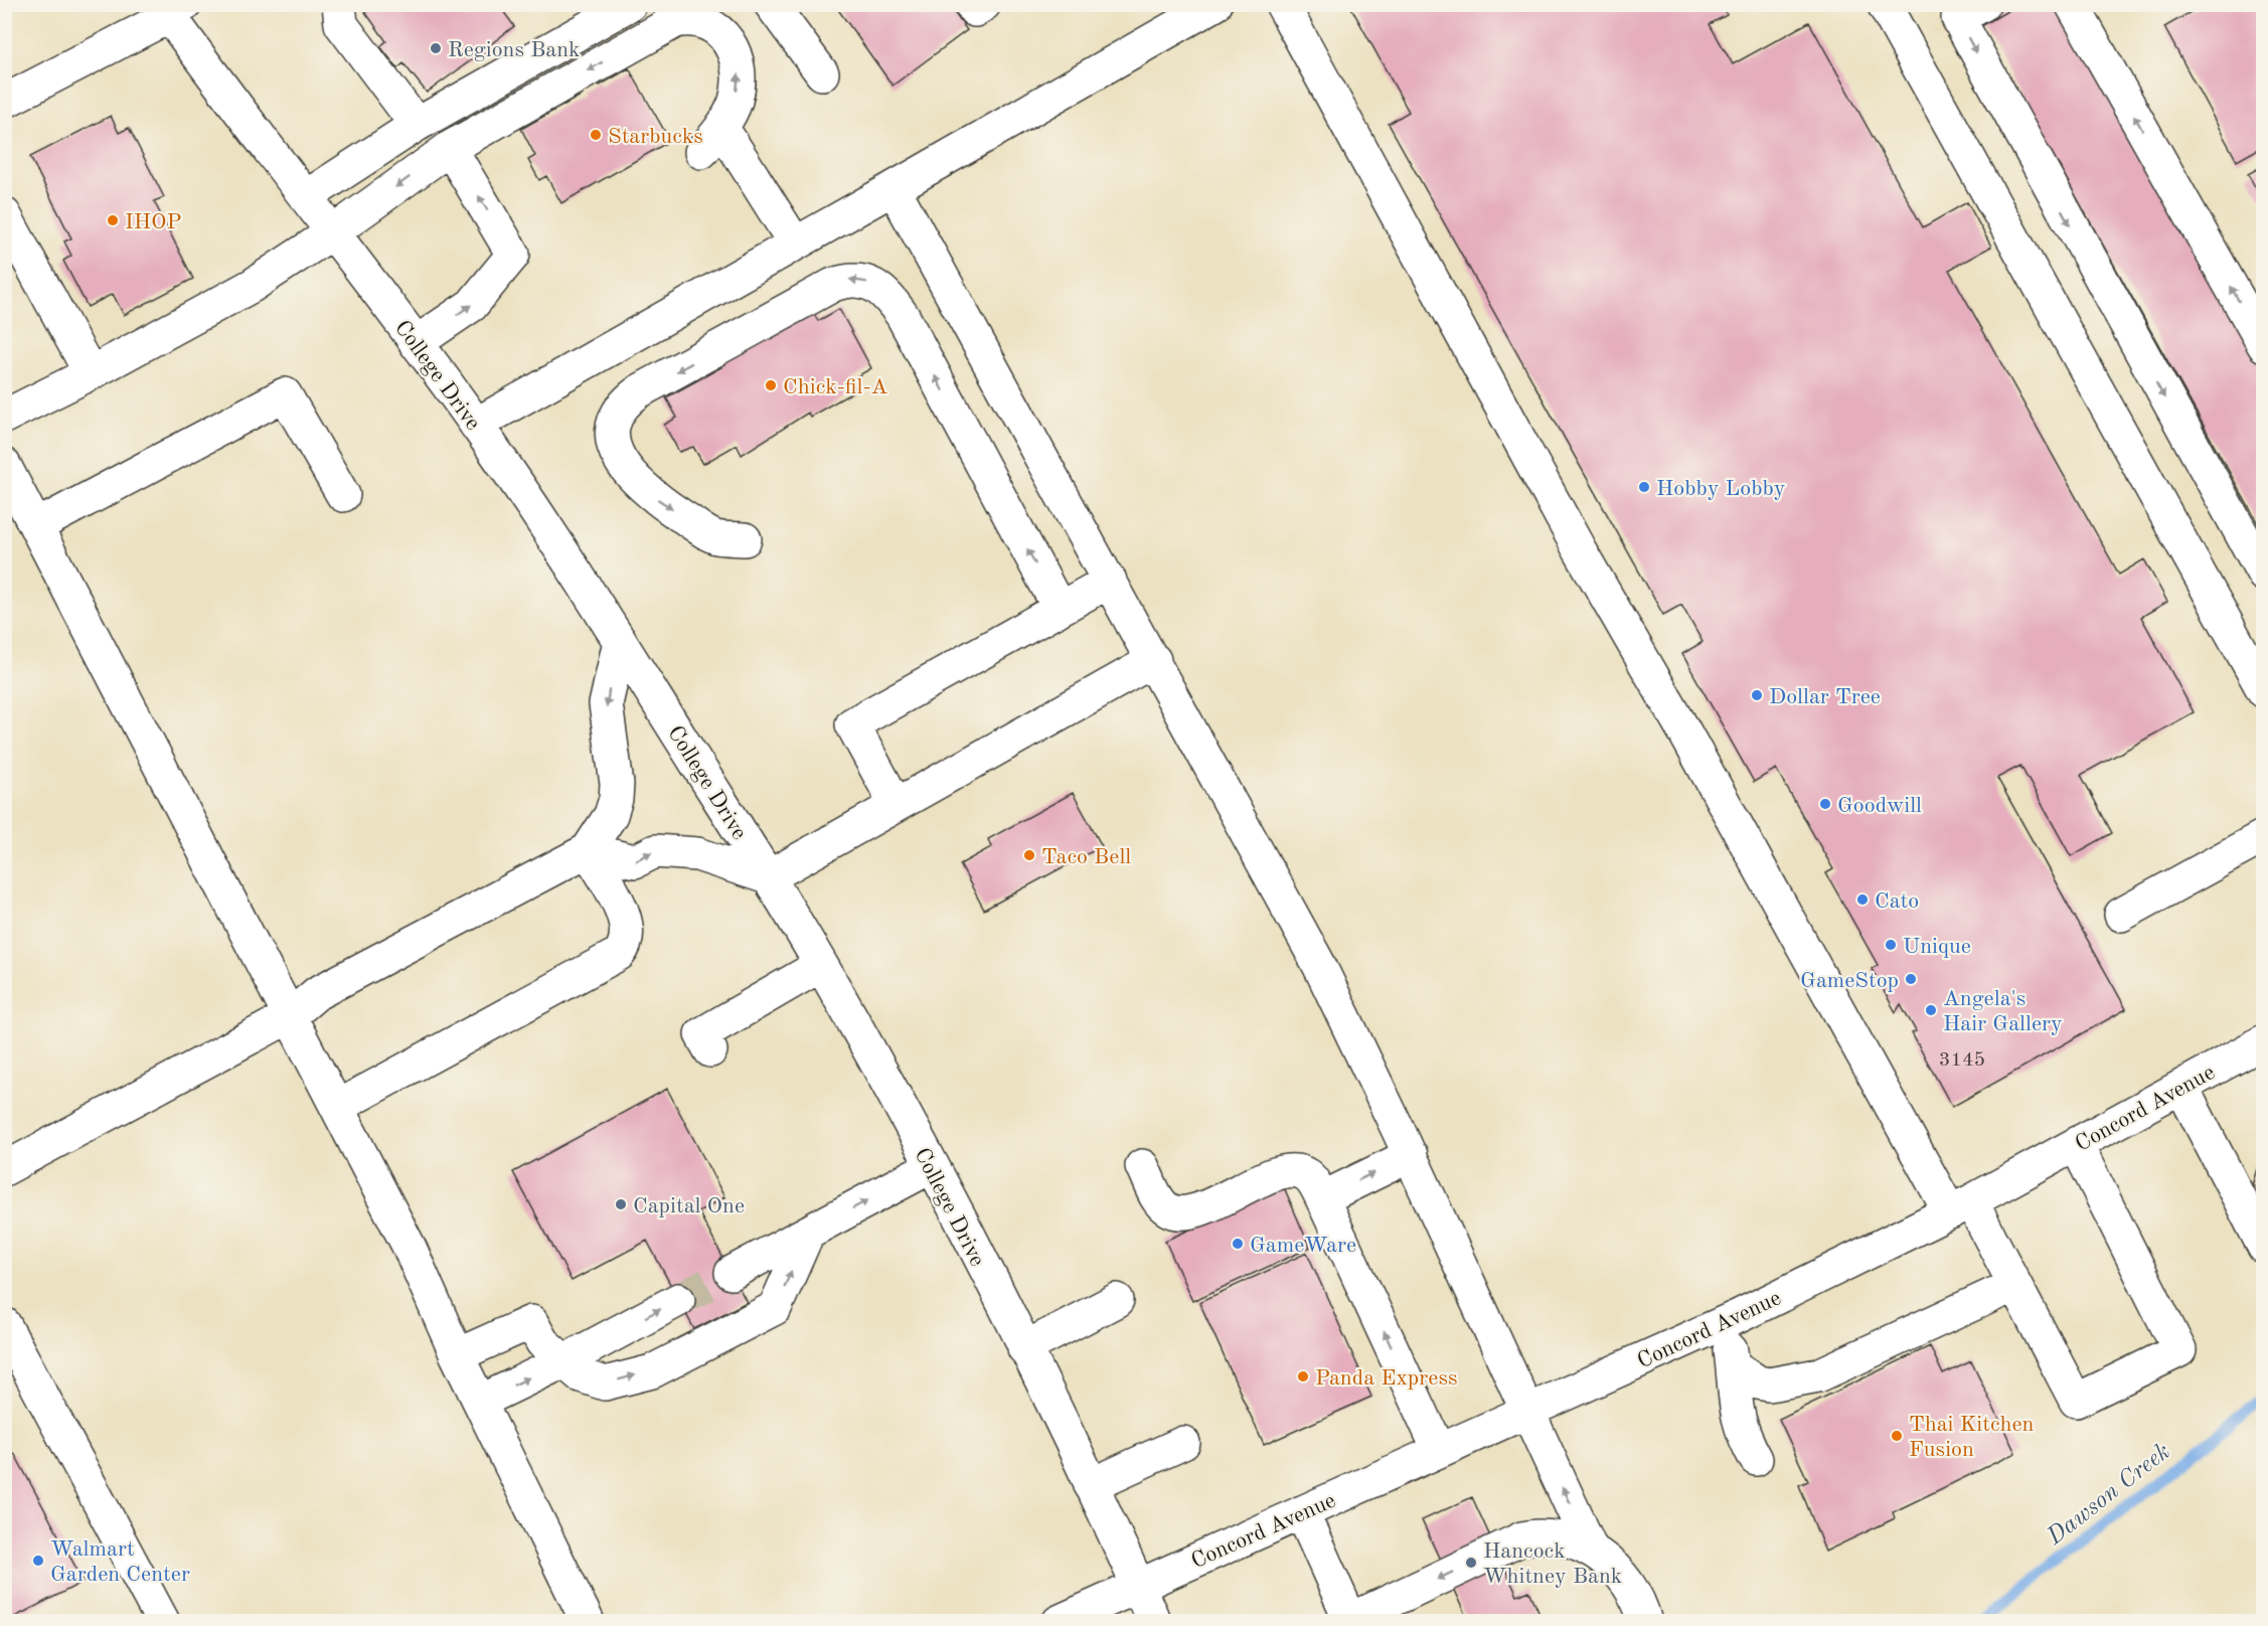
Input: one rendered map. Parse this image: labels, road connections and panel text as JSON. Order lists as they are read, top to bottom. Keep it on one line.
{"streets":{"street":["College Drive","Concord Avenue"]},"crossings":[["College Drive","Concord Avenue"]],"water":["Dawson Creek"],"places":["Regions Bank","Starbucks","IHOP","Chick-fil-A","Hobby Lobby","Dollar Tree","Goodwill","Taco Bell","Cato","Unique","GameStop","Angela's Hair Gallery","Capital One","GameWare","Panda Express","Thai Kitchen Fusion","Walmart Garden Center","Hancock Whitney Bank"],"house_numbers":["3145"]}
